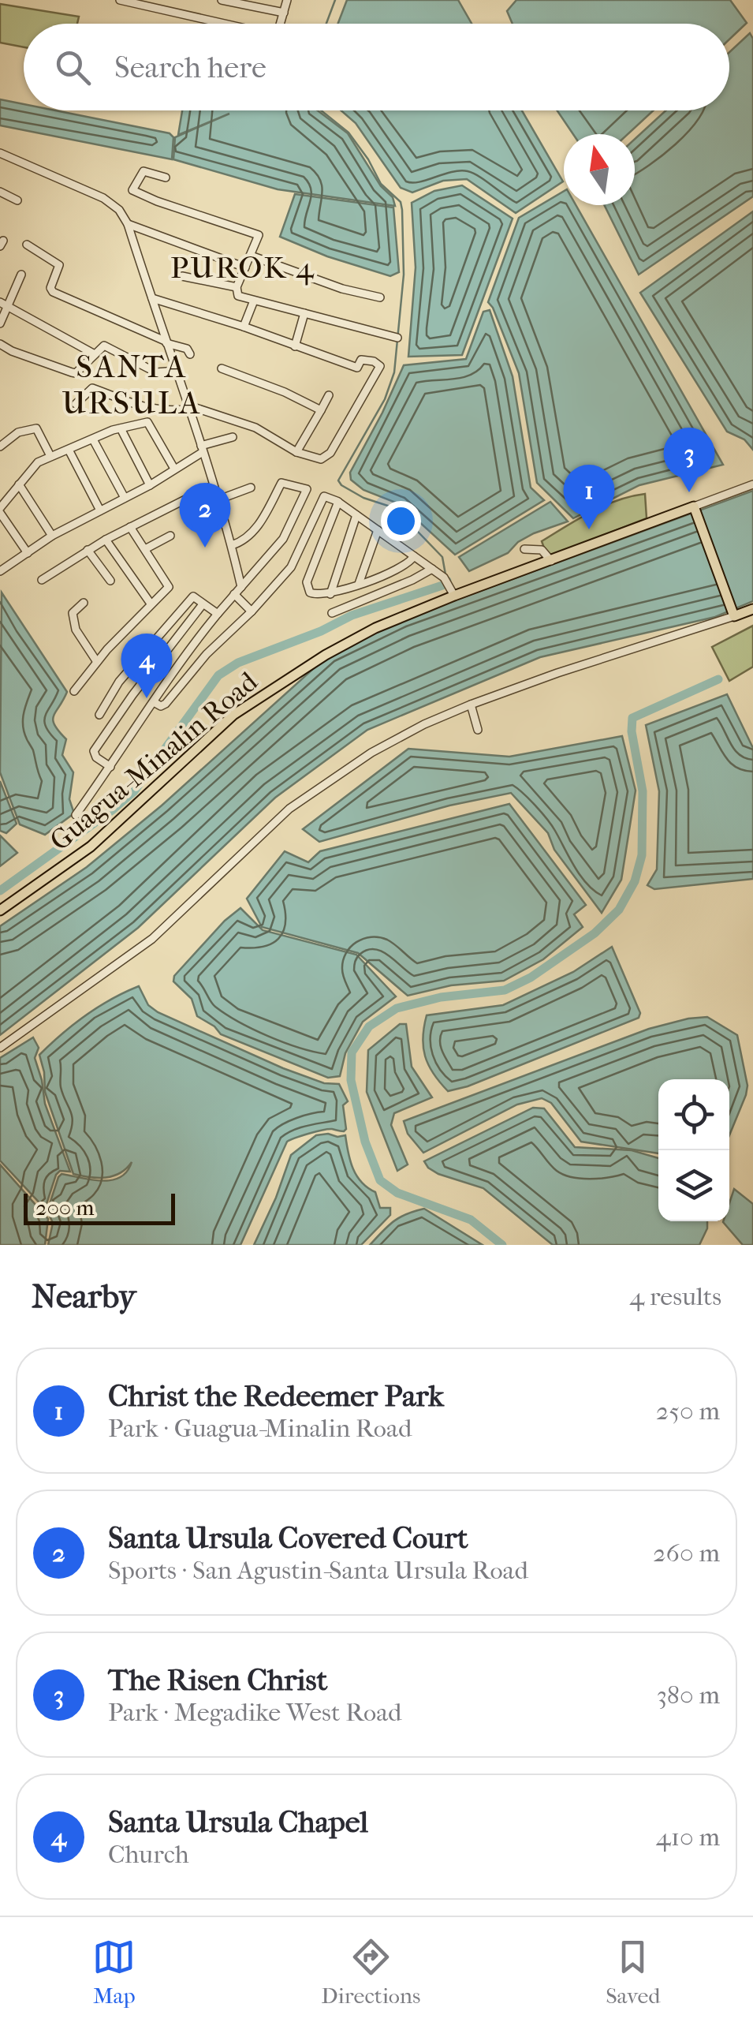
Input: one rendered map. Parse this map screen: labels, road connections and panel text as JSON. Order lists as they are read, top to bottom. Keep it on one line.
{"streets":{"main road":["Guagua-Minalin Road"]},"districts":["PUROK 4","SANTA URSULA"],"scale_bar":"200 m","north":"top","page":{"search":"Search here","pins":["3","1","2","4"],"scale":"200 m","heading":["Nearby","4 results"],"list":[{"mark":"1","name":"Christ the Redeemer Park","note":"Park · Guagua-Minalin Road","value":"250 m"},{"mark":"2","name":"Santa Ursula Covered Court","note":"Sports · San Agustin-Santa Ursula Road","value":"260 m"},{"mark":"3","name":"The Risen Christ","note":"Park · Megadike West Road","value":"380 m"},{"mark":"4","name":"Santa Ursula Chapel","note":"Church","value":"410 m"}],"nav":["Map","Directions","Saved"]}}
